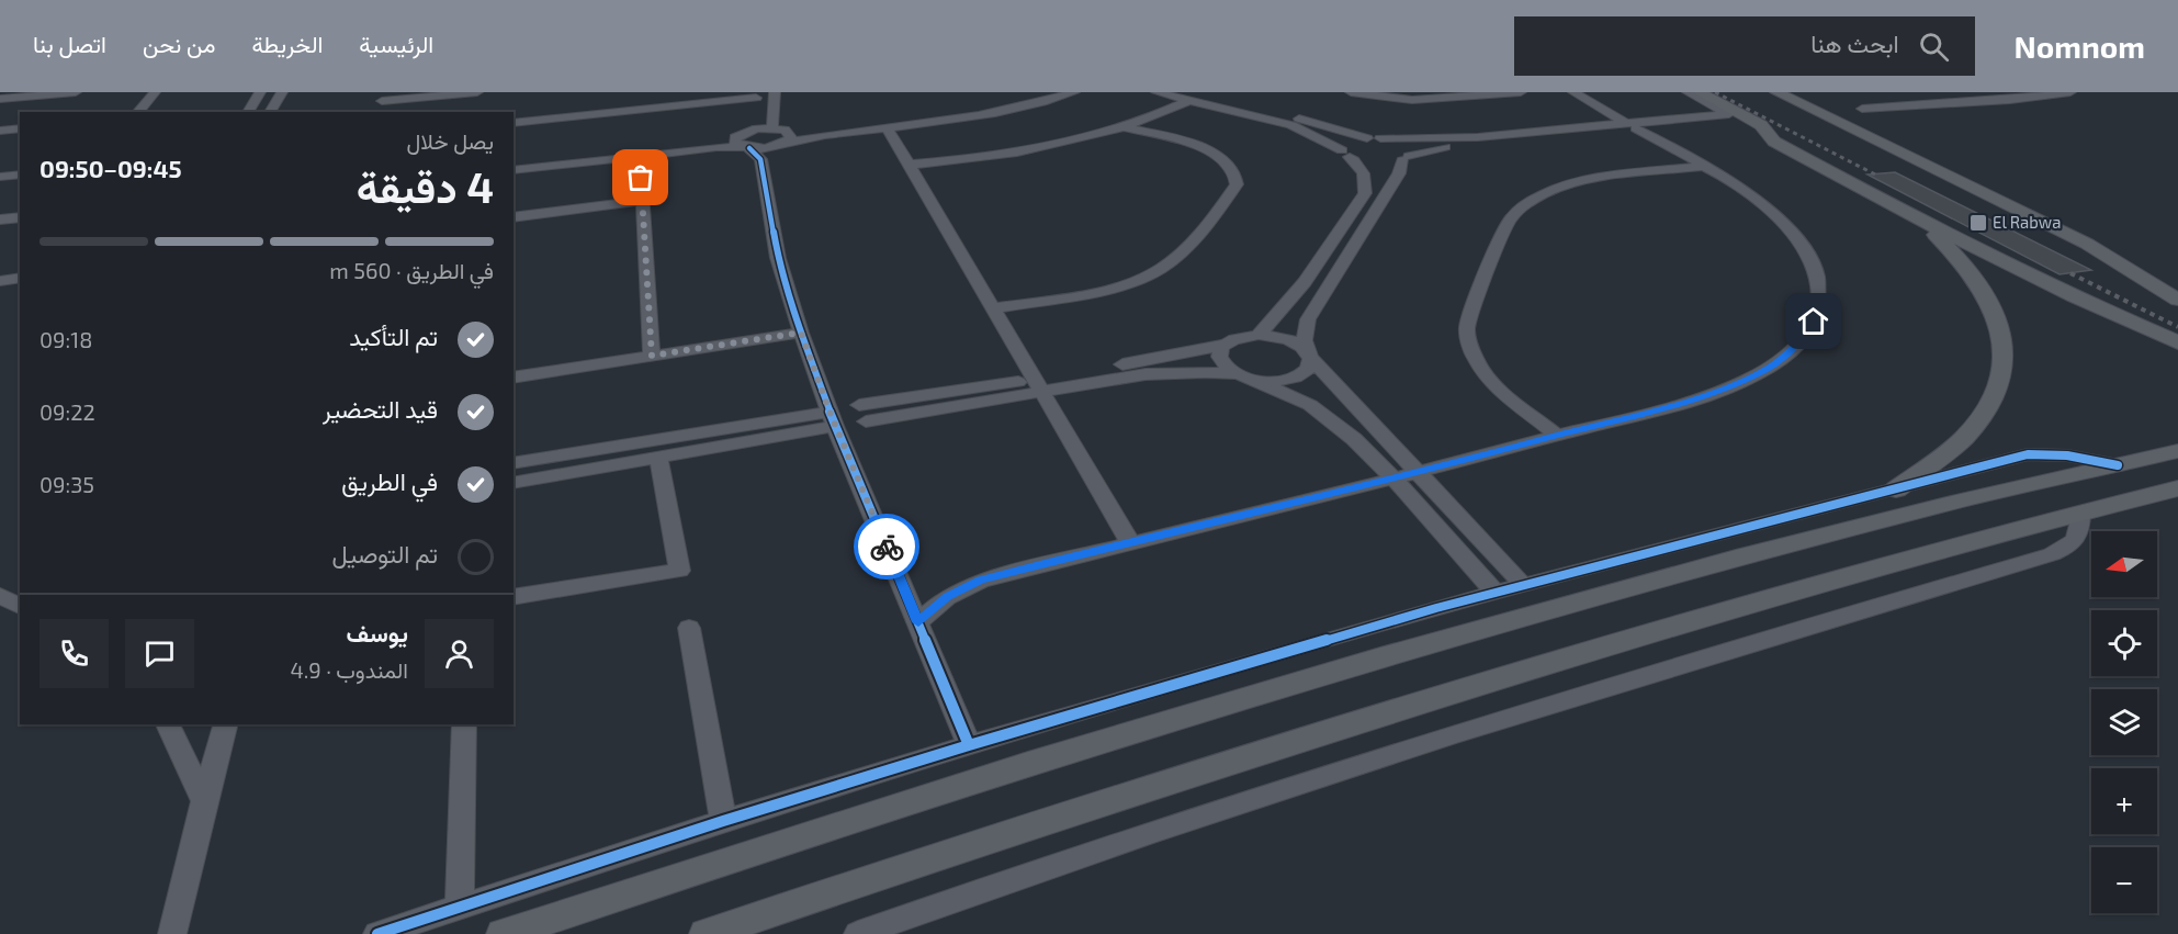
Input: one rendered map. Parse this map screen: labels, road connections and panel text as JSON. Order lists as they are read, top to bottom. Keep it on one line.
{"places":{"transit":["El Rabwa"]},"north":"left","page":{"header":"Nomnom","search":"ابحث هنا","nav":["الرئيسية","الخريطة","من نحن","اتصل بنا"],"heading":["4 دقيقة","يصل خلال","09:45–09:50"],"panel":["يوسف","المندوب · 4.9"],"bar":"في الطريق · 560 m","list":[["تم التأكيد","09:18"],["قيد التحضير","09:22"],["في الطريق","09:35"],"تم التوصيل"],"map_buttons":["+","−"]}}
